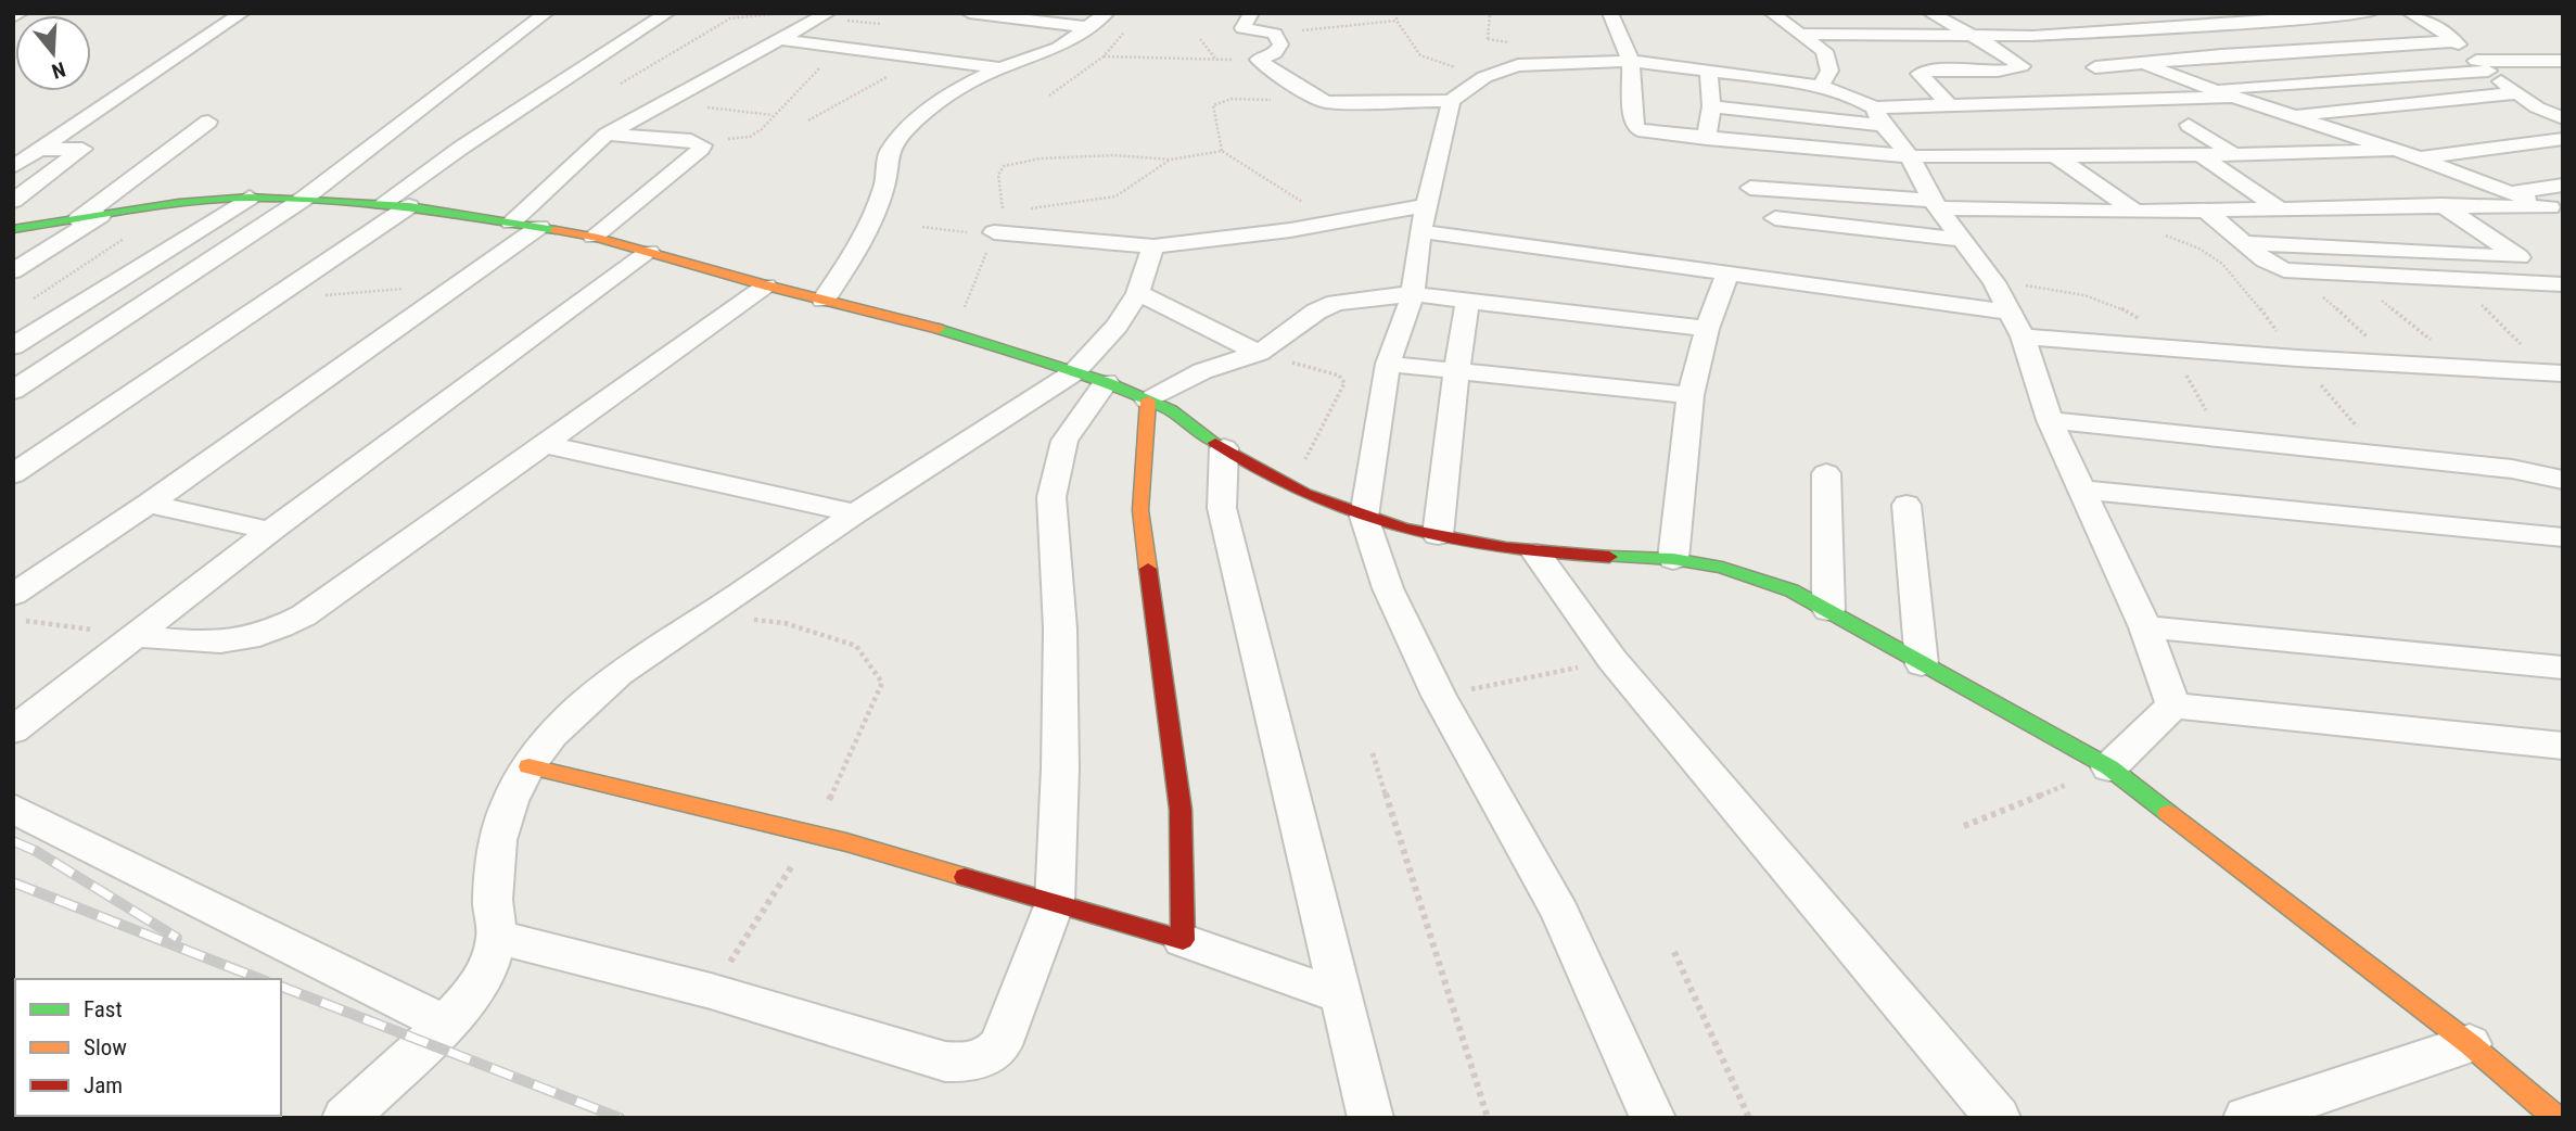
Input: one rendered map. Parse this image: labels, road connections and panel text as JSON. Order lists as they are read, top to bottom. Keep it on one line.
{"legend":["Fast","Slow","Jam"],"north":"bottom"}
